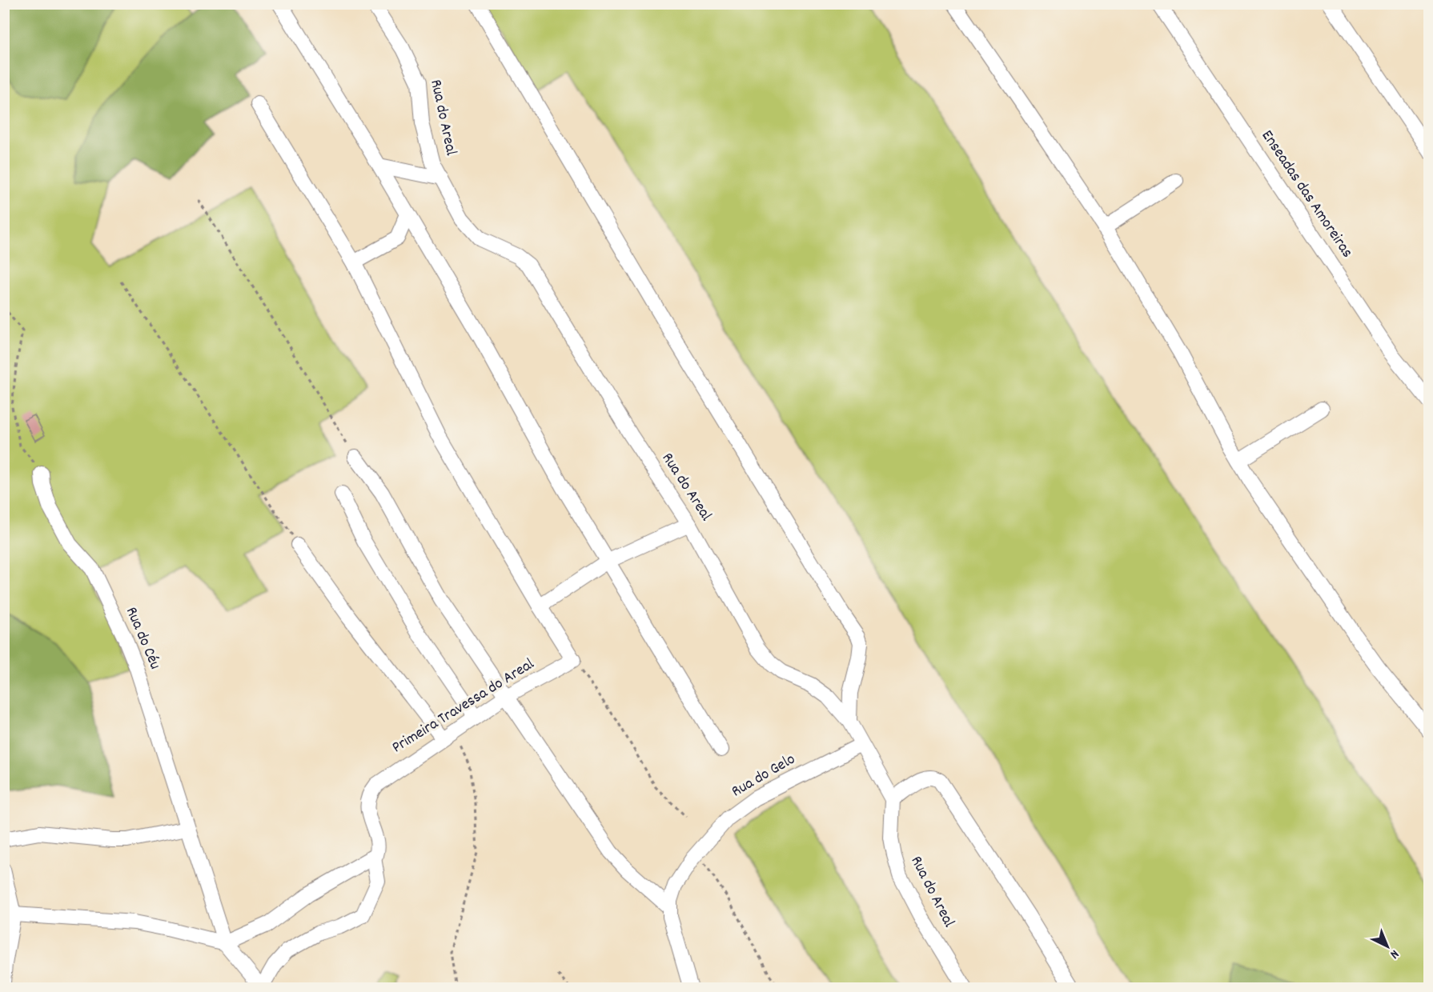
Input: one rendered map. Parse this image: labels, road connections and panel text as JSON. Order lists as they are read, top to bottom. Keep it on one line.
{"streets":{"street":["Rua do Areal","Enseadas das Amoreiras","Rua do Céu","Primeira Travessa do Areal","Rua do Gelo"]},"crossings":[["Rua do Areal","Rua do Gelo"],["Rua do Céu","Primeira Travessa do Areal"]],"north":"bottom right"}
